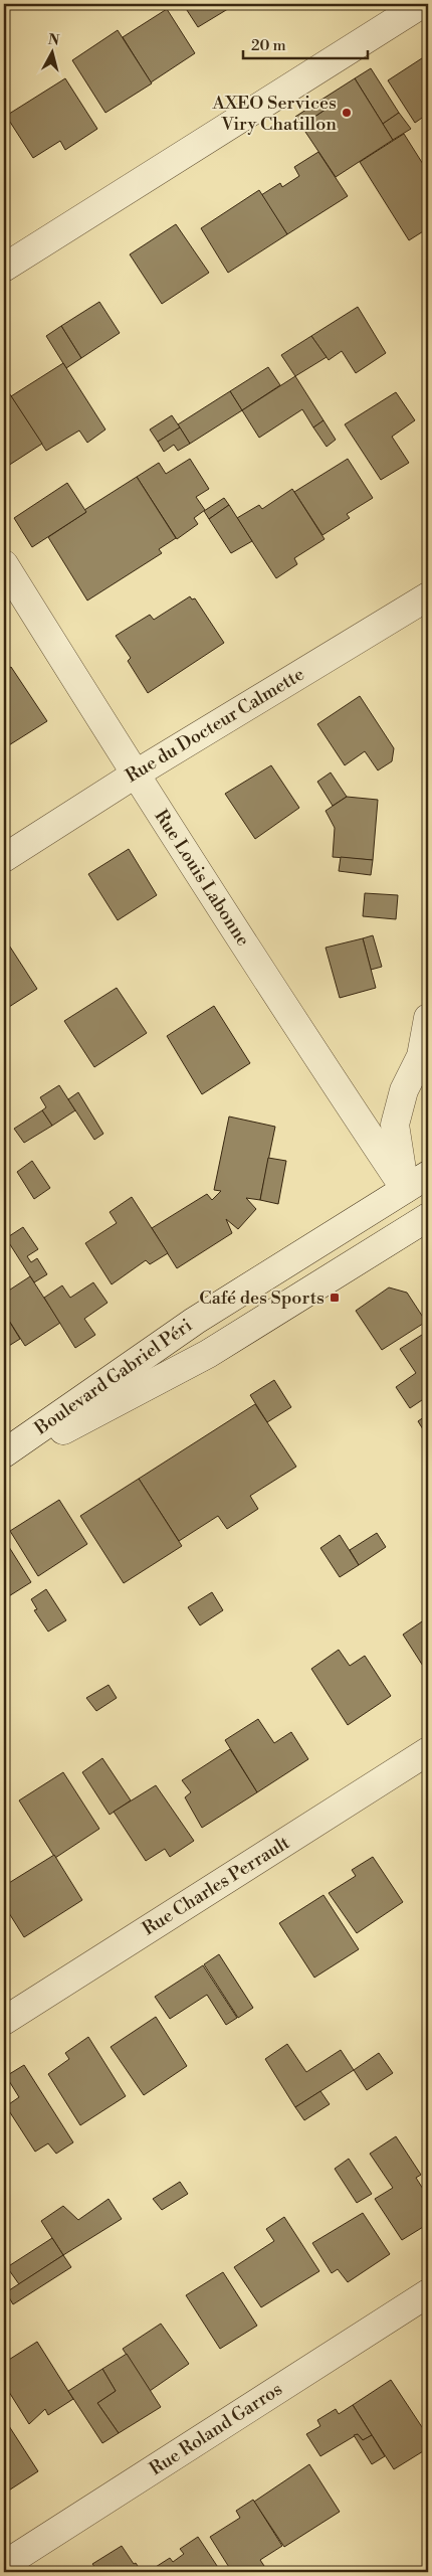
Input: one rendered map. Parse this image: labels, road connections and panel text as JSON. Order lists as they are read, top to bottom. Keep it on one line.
{"streets":{"street":["Rue du Docteur Calmette","Rue Louis Labonne","Boulevard Gabriel Péri","Rue Charles Perrault","Rue Roland Garros"]},"crossings":[["Rue du Docteur Calmette","Rue Louis Labonne"],["Rue Louis Labonne","Boulevard Gabriel Péri"]],"places":{"other":["AXEO Services Viry Chatillon"],"transit":["Café des Sports"]},"scale_bar":"20 m","north":"top"}
